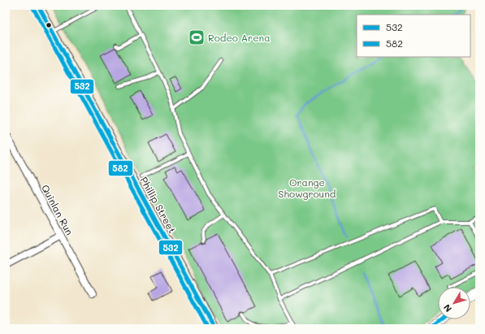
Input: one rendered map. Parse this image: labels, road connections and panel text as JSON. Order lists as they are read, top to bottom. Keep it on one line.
{"streets":{"street":["Phillip Street","Quinlan Run"]},"parks":["Orange Showground"],"places":{"sports":["Rodeo Arena"]},"lines":["transit line 532","transit line 582"],"legend":["532","582"],"north":"bottom left"}
